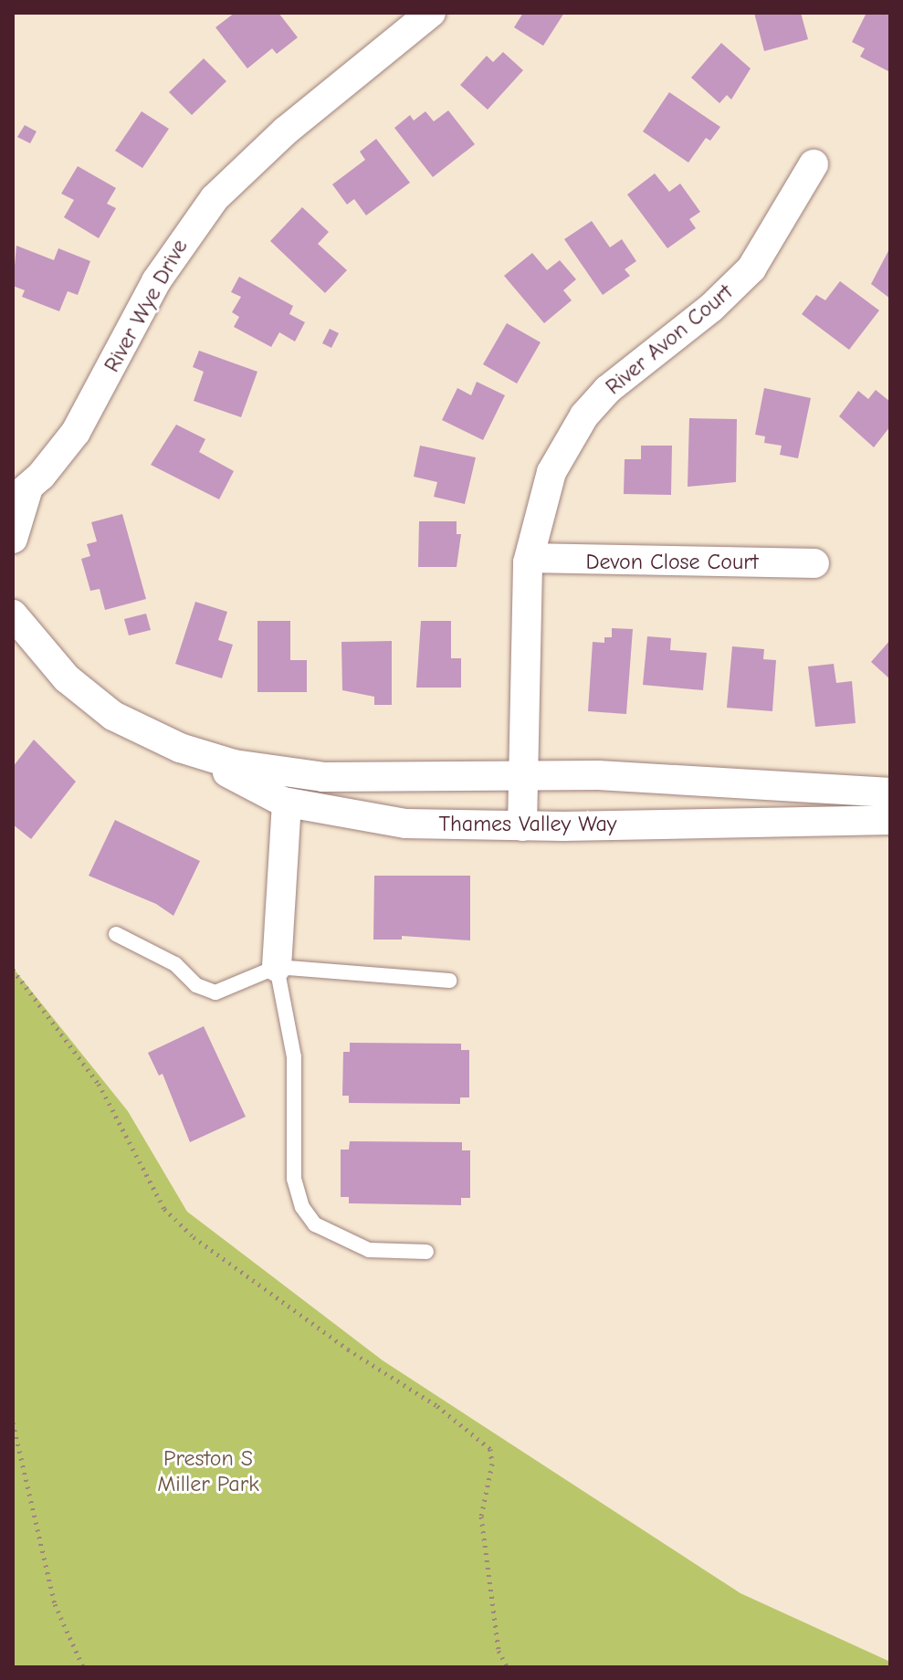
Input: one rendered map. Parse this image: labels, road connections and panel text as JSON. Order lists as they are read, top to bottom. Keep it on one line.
{"streets":{"street":["River Wye Drive","River Avon Court","Devon Close Court","Thames Valley Way"]},"crossings":[["River Avon Court","Devon Close Court"],["River Avon Court","Thames Valley Way"]],"parks":["Preston S Miller Park"]}
